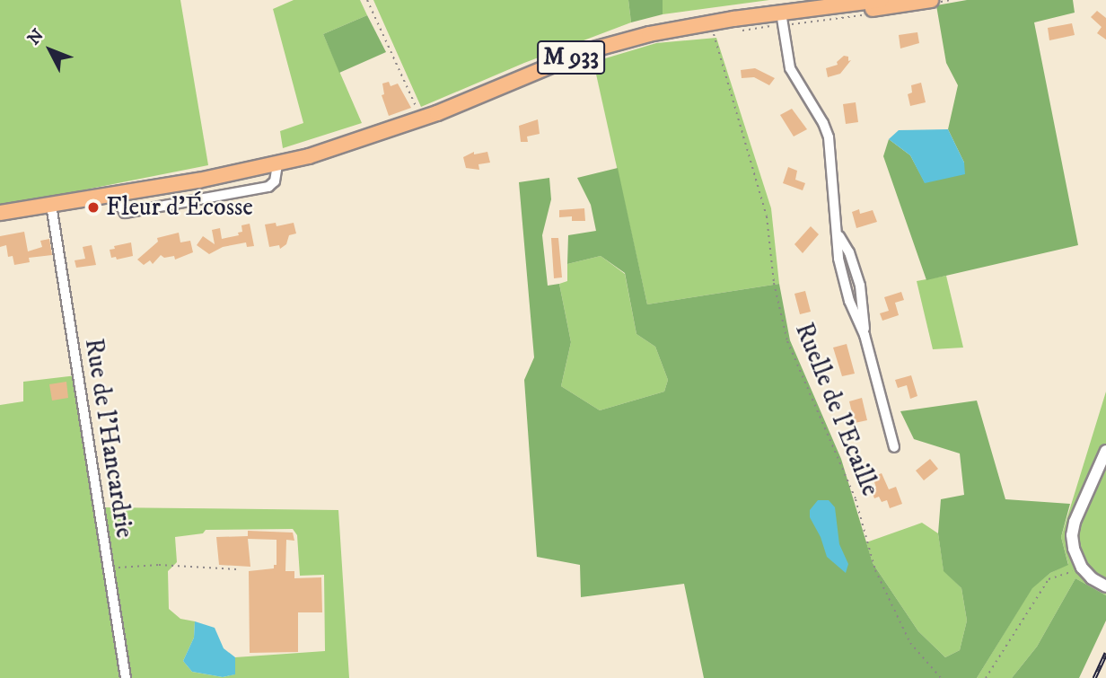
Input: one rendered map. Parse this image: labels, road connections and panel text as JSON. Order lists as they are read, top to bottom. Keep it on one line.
{"streets":{"main road":["M 933"],"street":["Rue de l'Hancardrie"],"path":["Ruelle de l'Ecaille"]},"crossings":[["M 933","Ruelle de l'Ecaille"],["M 933","Rue de l'Hancardrie"]],"places":["Fleur d'Écosse"],"north":"top left"}
